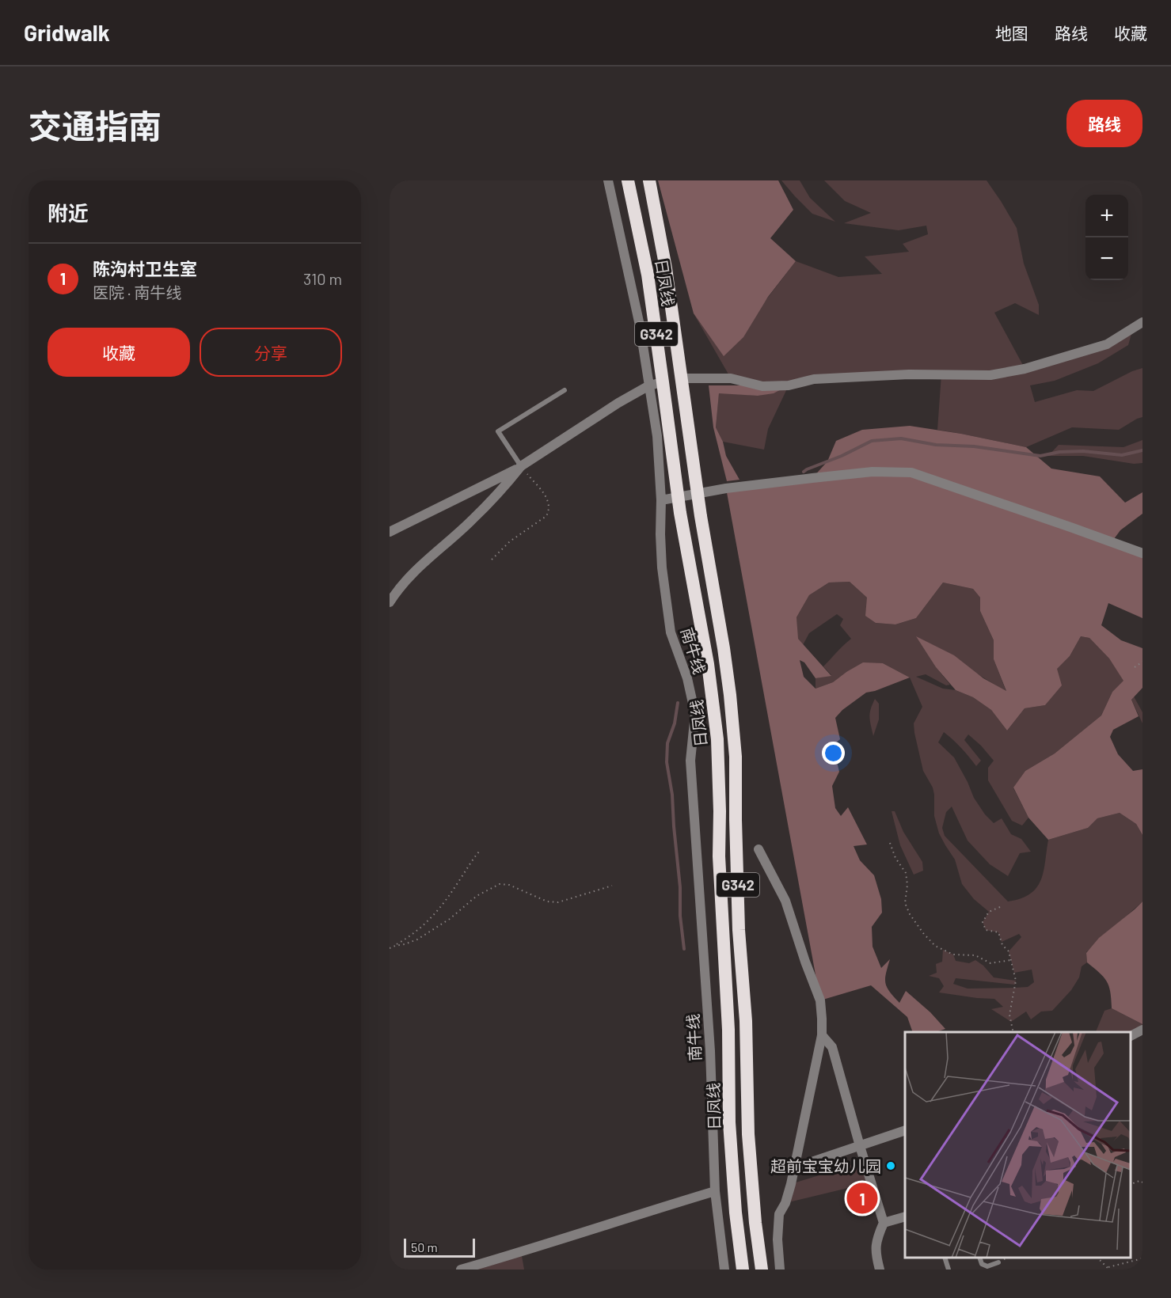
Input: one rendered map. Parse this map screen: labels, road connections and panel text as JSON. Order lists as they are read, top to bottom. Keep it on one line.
{"streets":{"highway":["日凤线","G342"],"street":["南牛线"]},"places":["超前宝宝幼儿园"],"scale_bar":"50 m","page":{"header":"Gridwalk","nav":["地图","路线","收藏"],"title":"交通指南","buttons":["路线",["收藏","分享"]],"heading":"附近","map_buttons":["+","−"],"list":[{"mark":"1","name":"陈沟村卫生室","note":"医院 · 南牛线","value":"310 m"}],"pins":"1","scale":"50 m"}}
